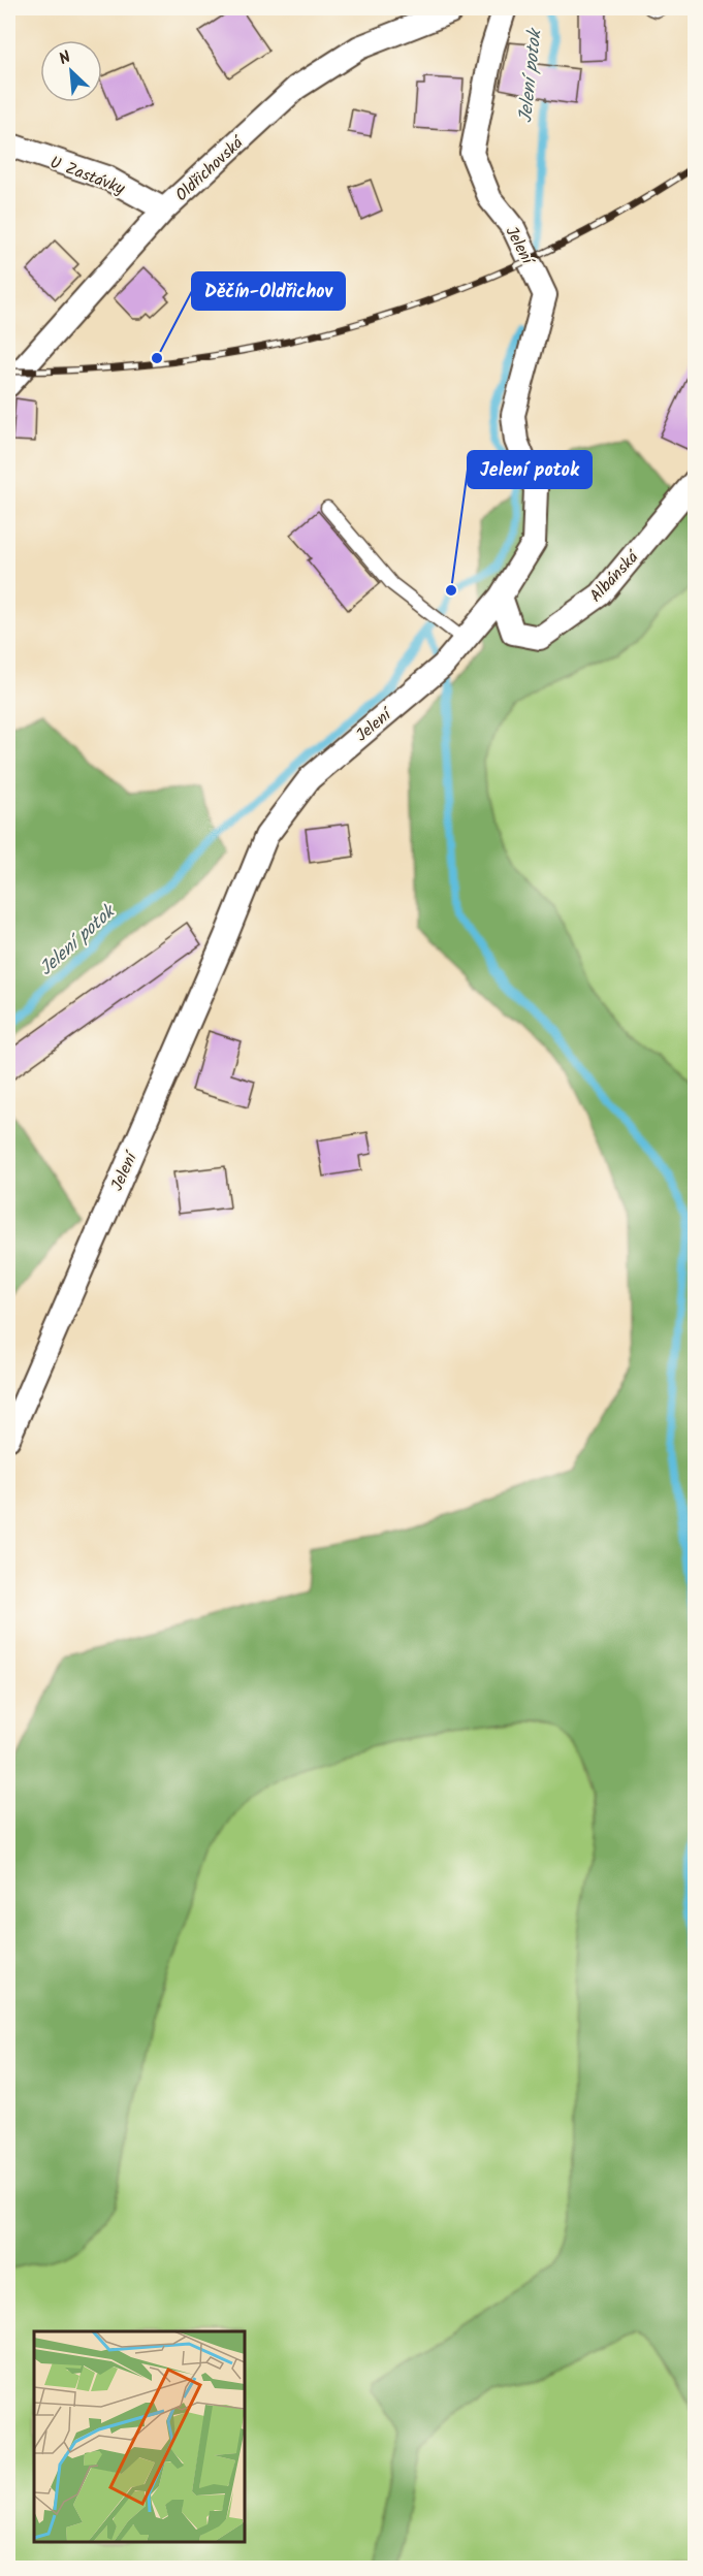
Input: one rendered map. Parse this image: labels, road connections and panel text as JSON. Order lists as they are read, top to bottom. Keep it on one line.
{"streets":{"street":["Oldřichovská","U Zastávky","Jelení","Albánská"]},"crossings":[["Oldřichovská","U Zastávky"],["Jelení","Albánská"]],"water":["Jelení potok"],"places":["Děčín-Oldřichov","Jelení potok"],"north":"top left"}
